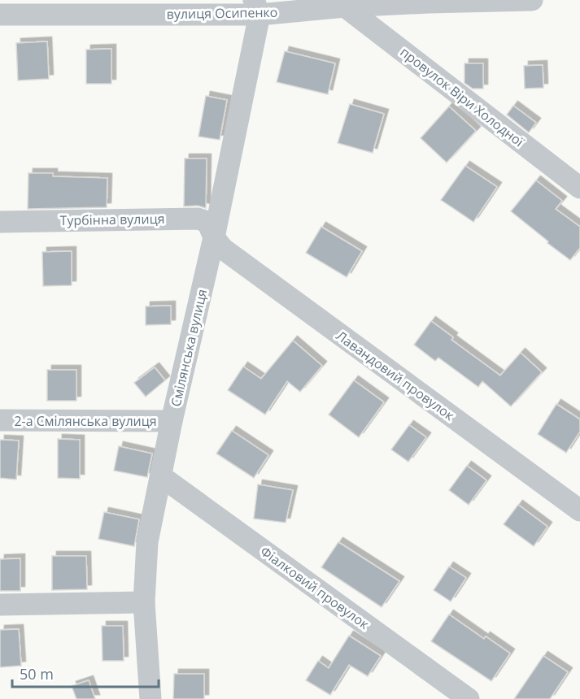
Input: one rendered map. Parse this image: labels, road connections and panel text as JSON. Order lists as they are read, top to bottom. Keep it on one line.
{"streets":{"street":["вулиця Осипенко","провулок Віри Холодної","Турбінна вулиця","Смілянська вулиця","Лавандовий провулок","2-а Смілянська вулиця","Фіалковий провулок"]},"crossings":[["вулиця Осипенко","провулок Віри Холодної"],["вулиця Осипенко","Смілянська вулиця"],["Турбінна вулиця","Смілянська вулиця"],["Турбінна вулиця","Лавандовий провулок"],["Смілянська вулиця","Лавандовий провулок"],["Смілянська вулиця","2-а Смілянська вулиця"],["Смілянська вулиця","Фіалковий провулок"]],"scale_bar":"50 m"}
